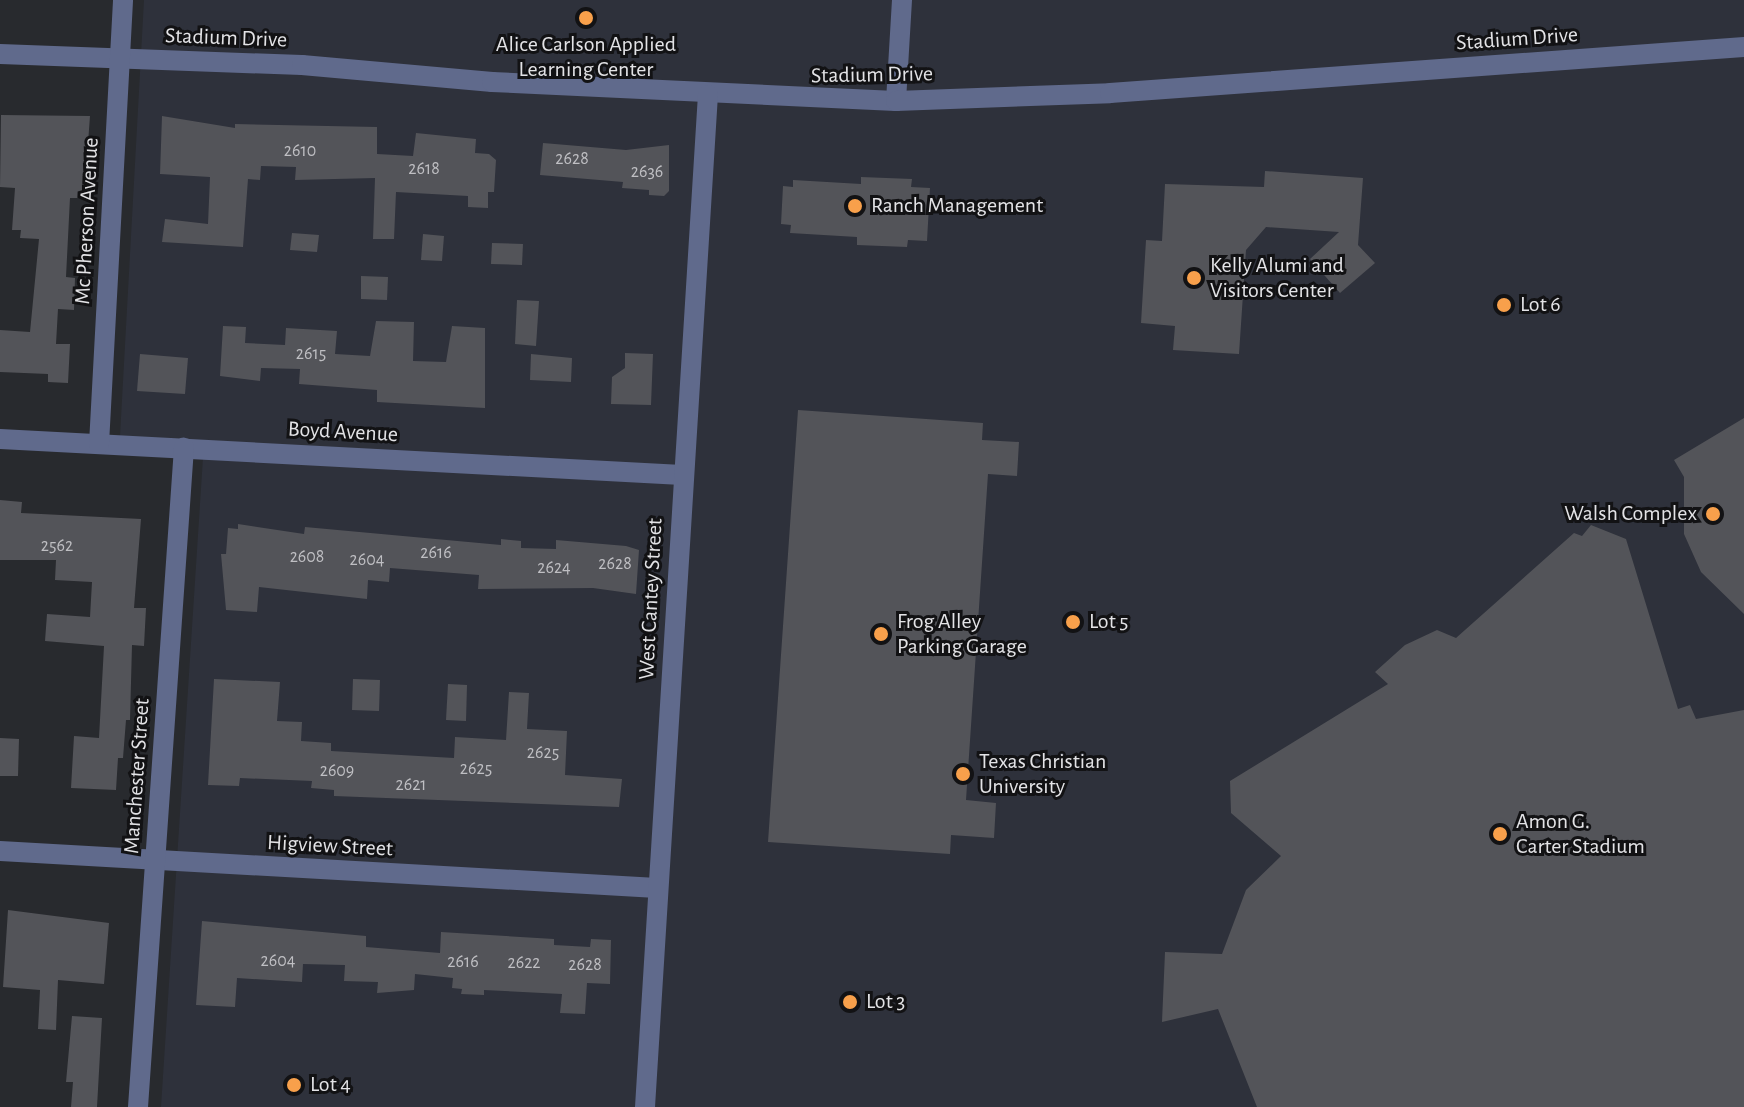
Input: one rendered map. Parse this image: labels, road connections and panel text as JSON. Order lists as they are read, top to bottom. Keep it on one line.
{"streets":{"street":["Stadium Drive","Mc Pherson Avenue","Boyd Avenue","West Cantey Street","Manchester Street","Higview Street"]},"crossings":[["Stadium Drive","Mc Pherson Avenue"],["Stadium Drive","West Cantey Street"],["Mc Pherson Avenue","Boyd Avenue"],["Boyd Avenue","West Cantey Street"],["Boyd Avenue","Manchester Street"],["West Cantey Street","Higview Street"],["Manchester Street","Higview Street"]],"places":["Alice Carlson Applied Learning Center","Ranch Management","Kelly Alumi and Visitors Center","Lot 6","Walsh Complex","Lot 5","Frog Alley Parking Garage","Texas Christian University","Amon G. Carter Stadium","Lot 3","Lot 4"],"house_numbers":["2610","2628","2618","2636","2615","2562","2616","2608","2604","2628","2624","2625","2625","2609","2621","2604","2616","2622","2628"]}
